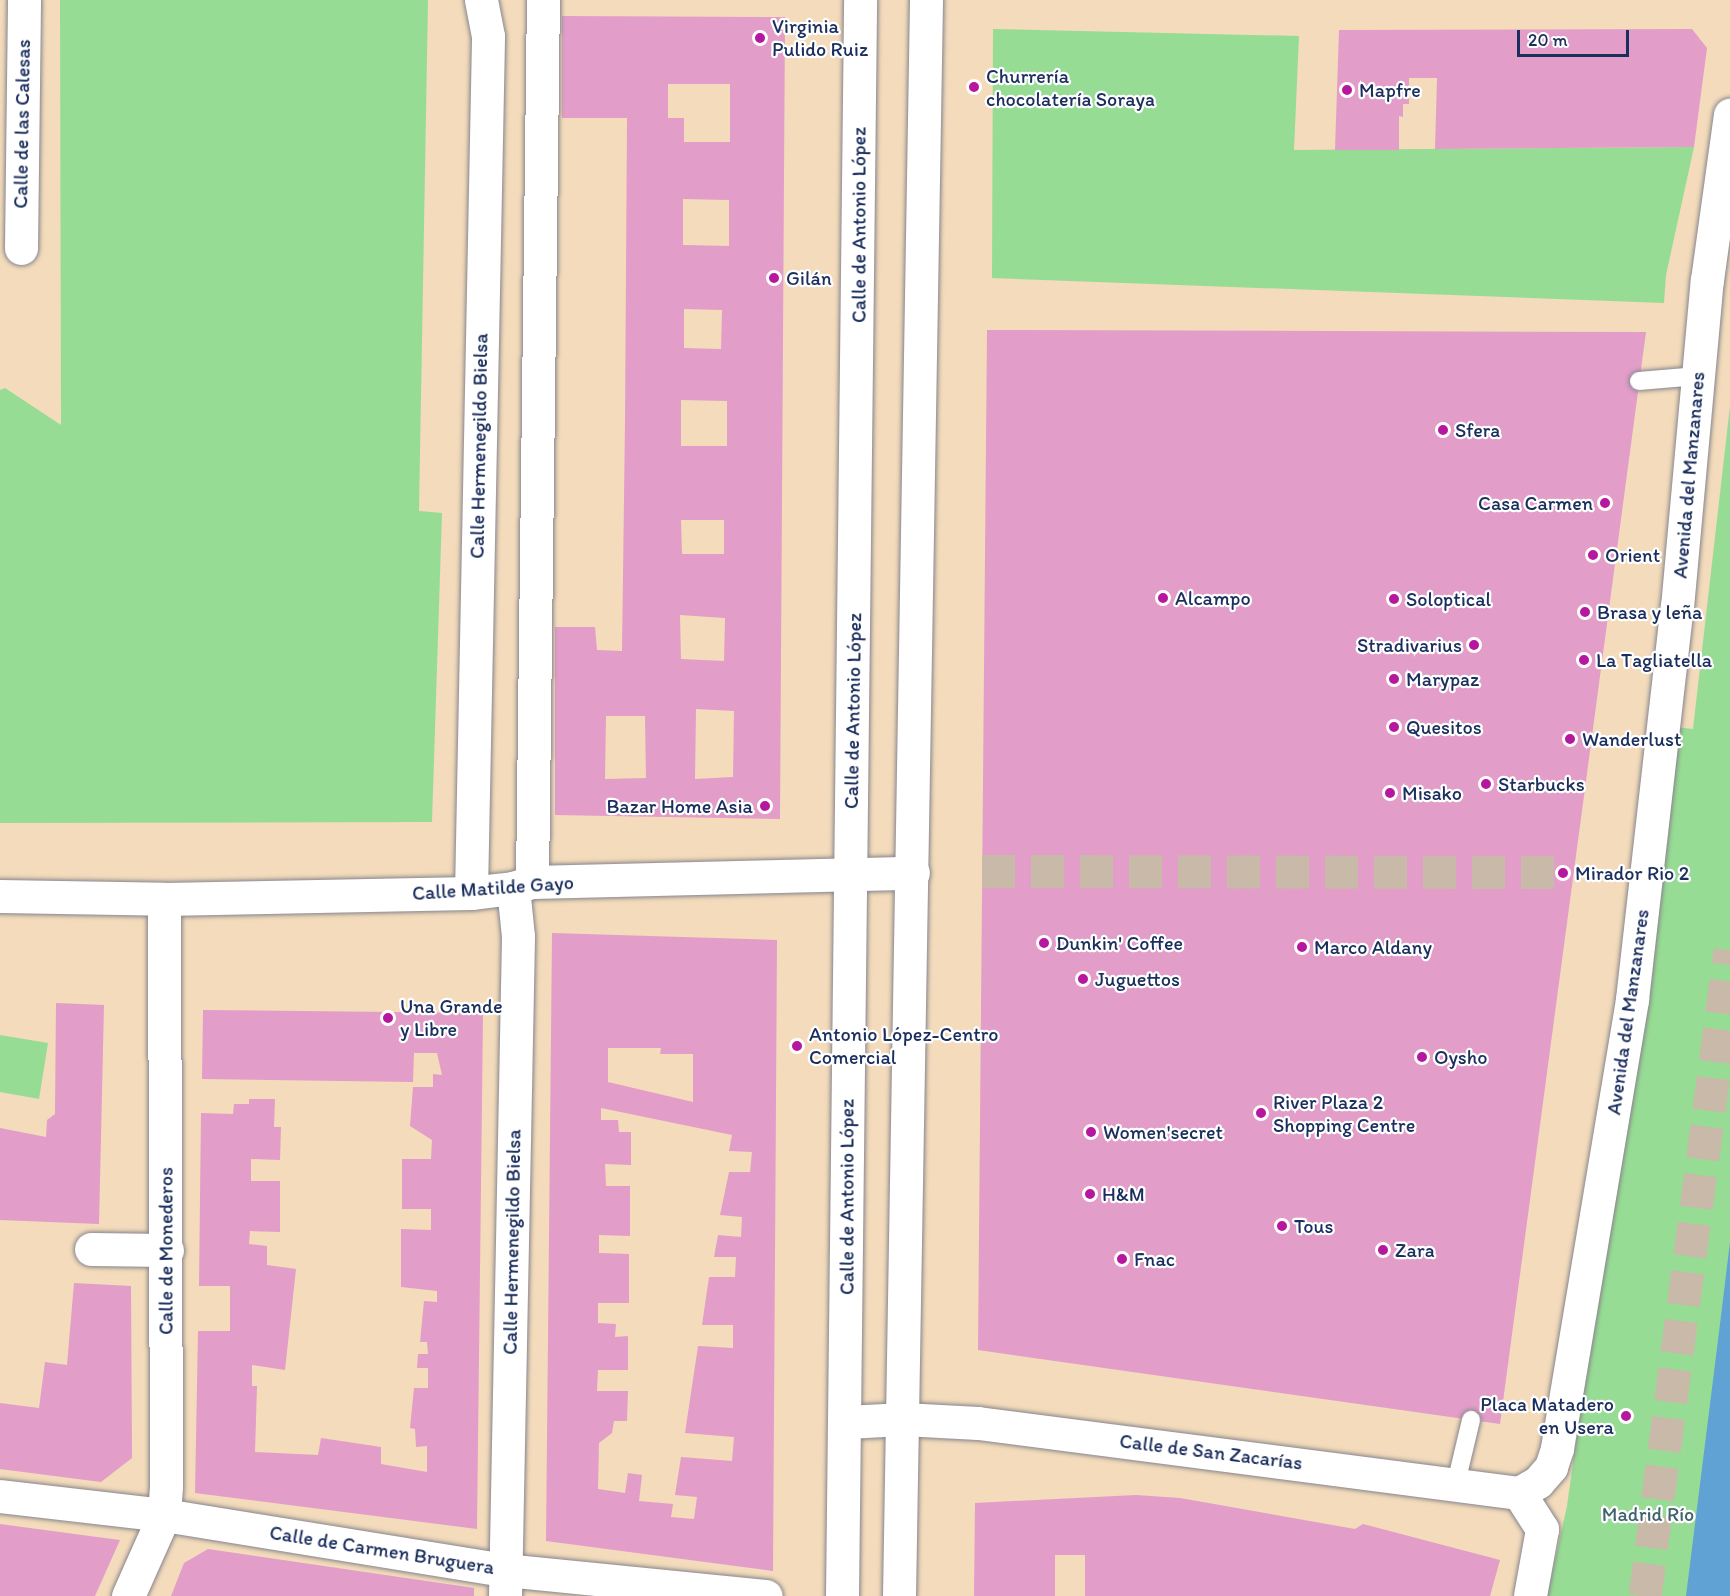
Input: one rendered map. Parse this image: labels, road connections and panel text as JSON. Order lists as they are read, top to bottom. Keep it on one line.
{"streets":{"street":["Calle de las Calesas","Calle de Antonio López","Calle Hermenegildo Bielsa","Avenida del Manzanares","Calle Matilde Gayo","Calle de Monederos","Calle de San Zacarías","Calle de Carmen Bruguera"]},"crossings":[["Calle de Antonio López","Calle Matilde Gayo"],["Calle Hermenegildo Bielsa","Calle Matilde Gayo"],["Calle Hermenegildo Bielsa","Calle de Carmen Bruguera"],["Avenida del Manzanares","Calle de San Zacarías"],["Calle Matilde Gayo","Calle de Monederos"],["Calle de Monederos","Calle de Carmen Bruguera"]],"parks":["Madrid Río"],"places":["Virginia Pulido Ruiz","Churrería chocolatería Soraya","Mapfre","Gilán","Sfera","Casa Carmen","Orient","Alcampo","Soloptical","Brasa y leña","Stradivarius","La Tagliatella","Marypaz","Quesitos","Wanderlust","Starbucks","Misako","Bazar Home Asia","Mirador Rio 2","Dunkin' Coffee","Marco Aldany","Juguettos","Una Grande y Libre","Antonio López-Centro Comercial","Oysho","River Plaza 2 Shopping Centre","Women'secret","H&M","Tous","Zara","Fnac","Placa Matadero en Usera"],"scale_bar":"20 m"}
